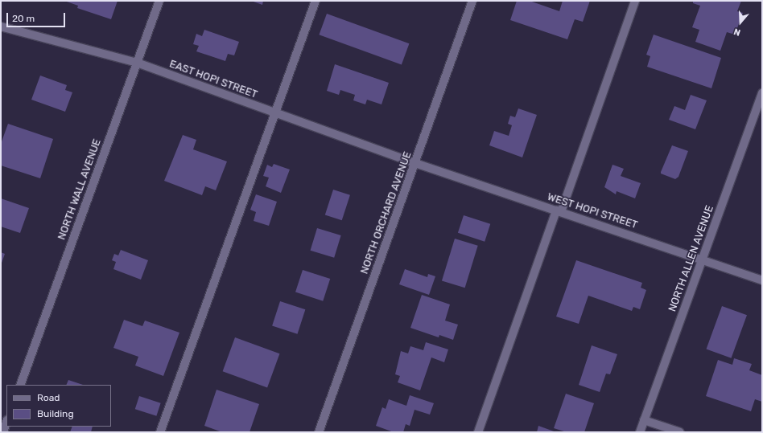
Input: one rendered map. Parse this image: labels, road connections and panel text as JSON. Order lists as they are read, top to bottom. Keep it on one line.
{"streets":{"street":["EAST HOPI STREET","NORTH WALL AVENUE","WEST HOPI STREET","NORTH ORCHARD AVENUE","NORTH ALLEN AVENUE"]},"crossings":[["EAST HOPI STREET","NORTH WALL AVENUE"],["EAST HOPI STREET","WEST HOPI STREET"],["EAST HOPI STREET","NORTH ORCHARD AVENUE"],["WEST HOPI STREET","NORTH ORCHARD AVENUE"],["WEST HOPI STREET","NORTH ALLEN AVENUE"]],"legend":["Road","Building"],"scale_bar":"20 m","north":"bottom"}
